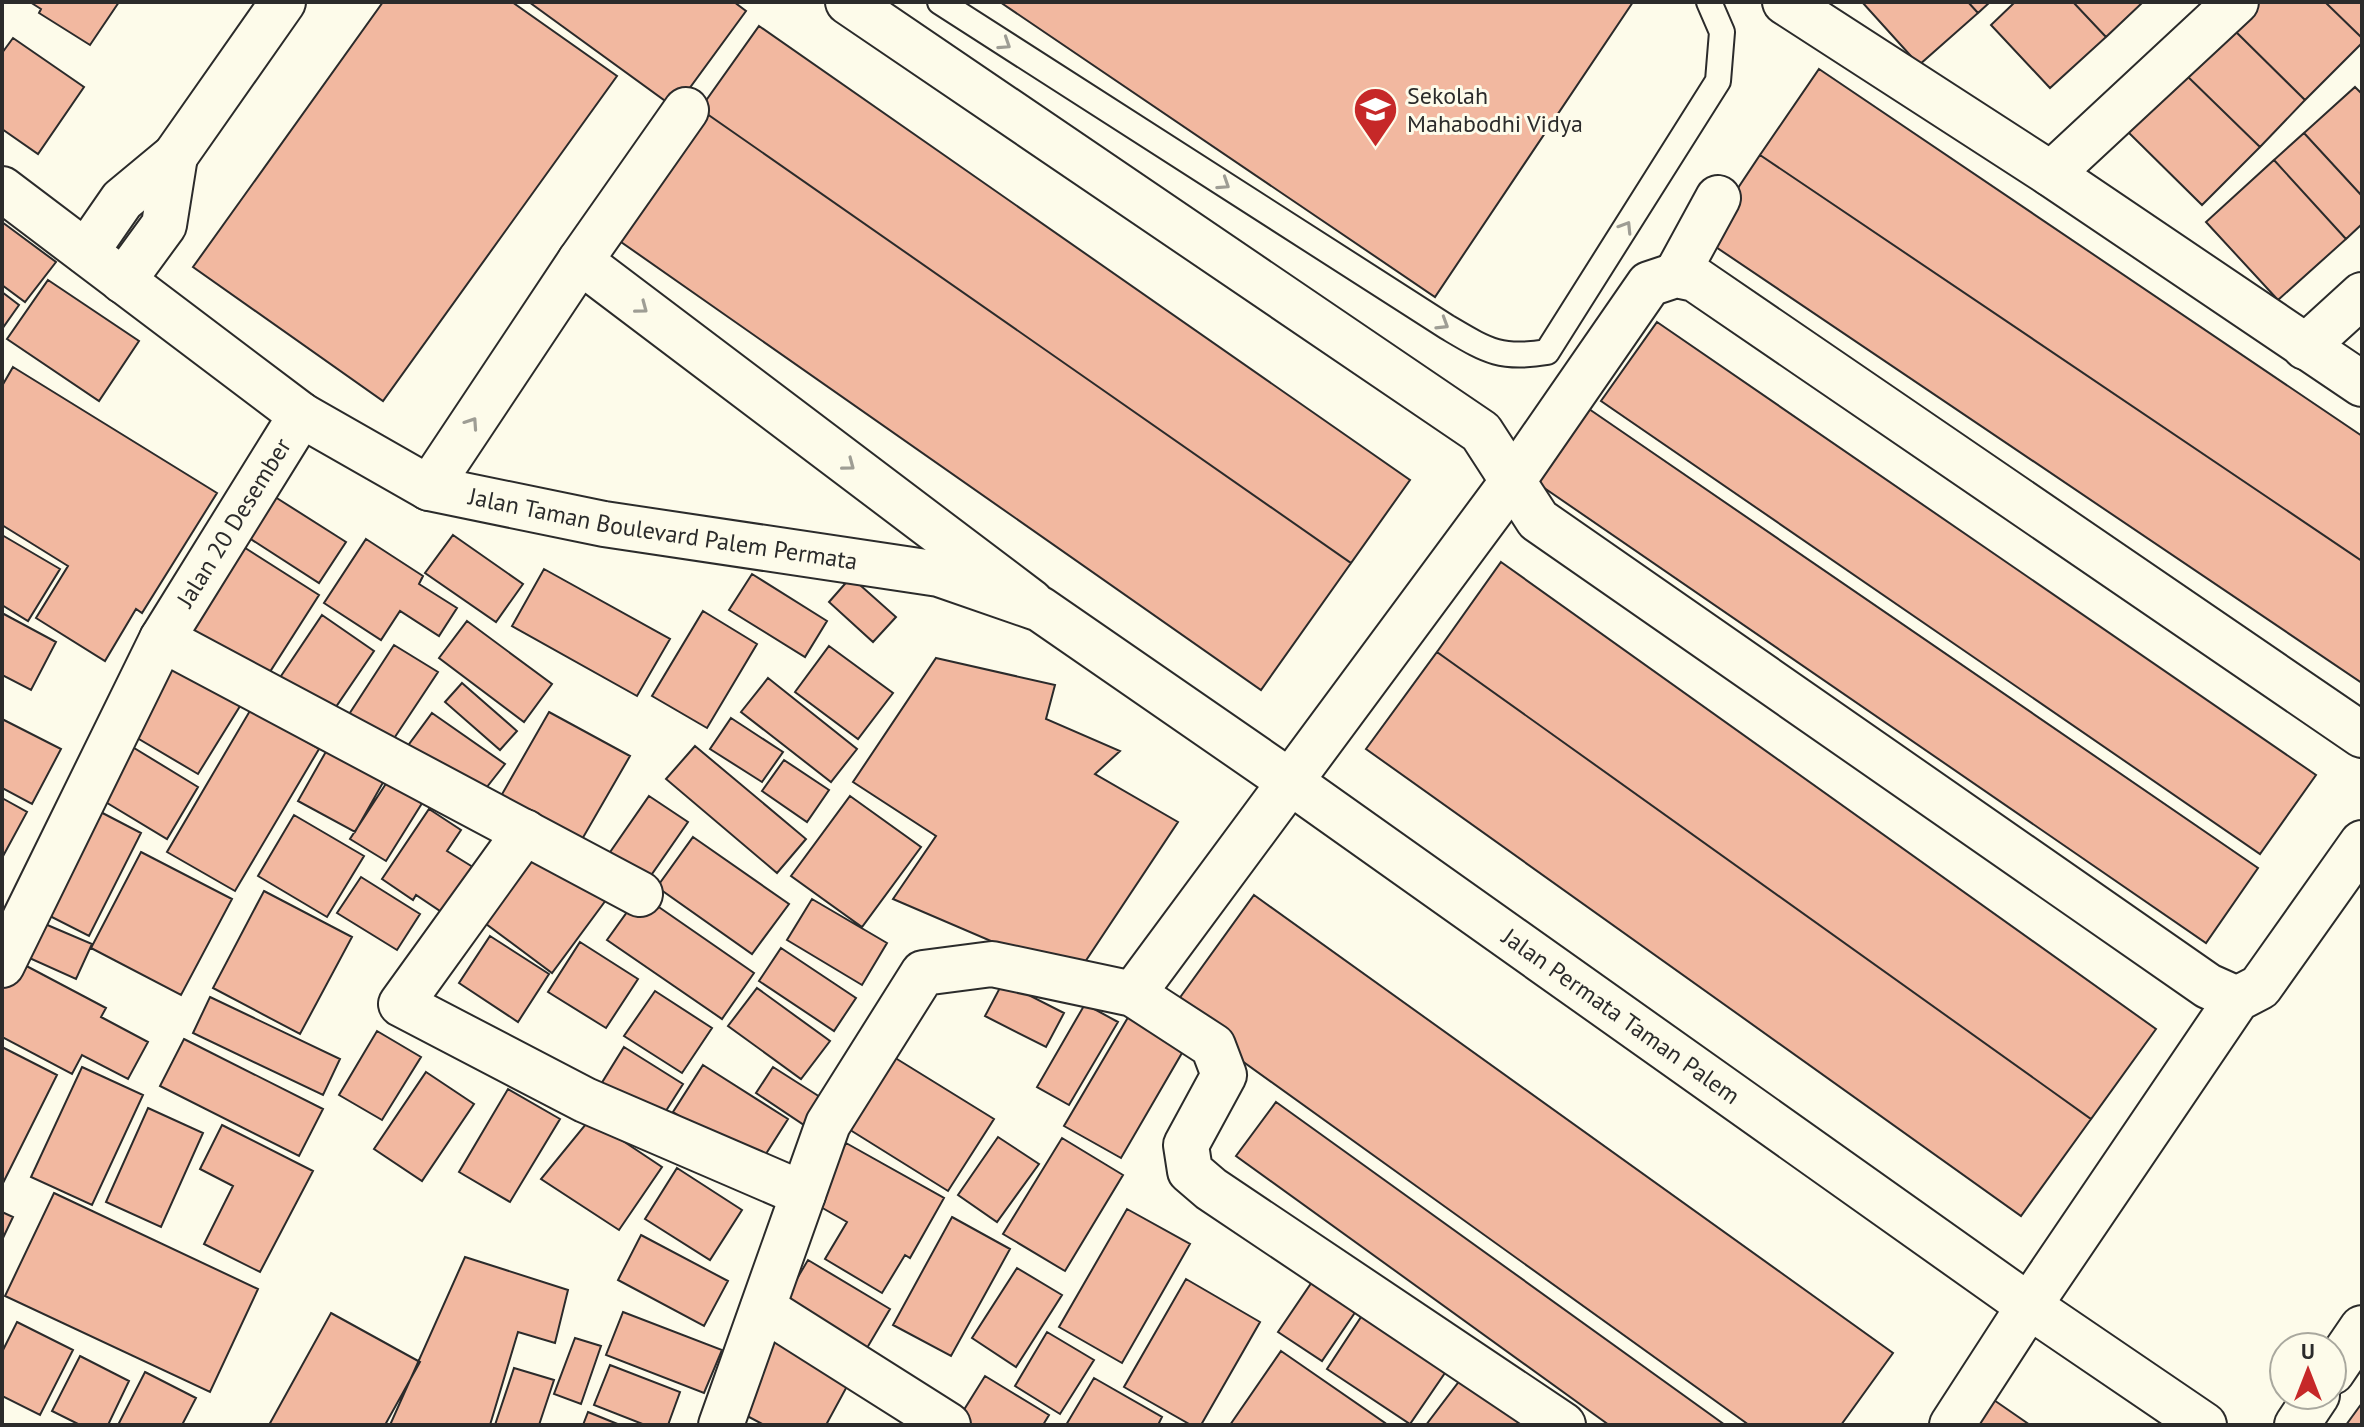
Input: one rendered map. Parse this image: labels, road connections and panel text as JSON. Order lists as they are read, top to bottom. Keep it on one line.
{"streets":{"street":["Jalan 20 Desember","Jalan Taman Boulevard Palem Permata","Jalan Permata Taman Palem"]},"crossings":[["Jalan 20 Desember","Jalan Taman Boulevard Palem Permata"],["Jalan Taman Boulevard Palem Permata","Jalan Permata Taman Palem"]],"places":{"school or university":["Sekolah Mahabodhi Vidya"]},"north":"top"}
